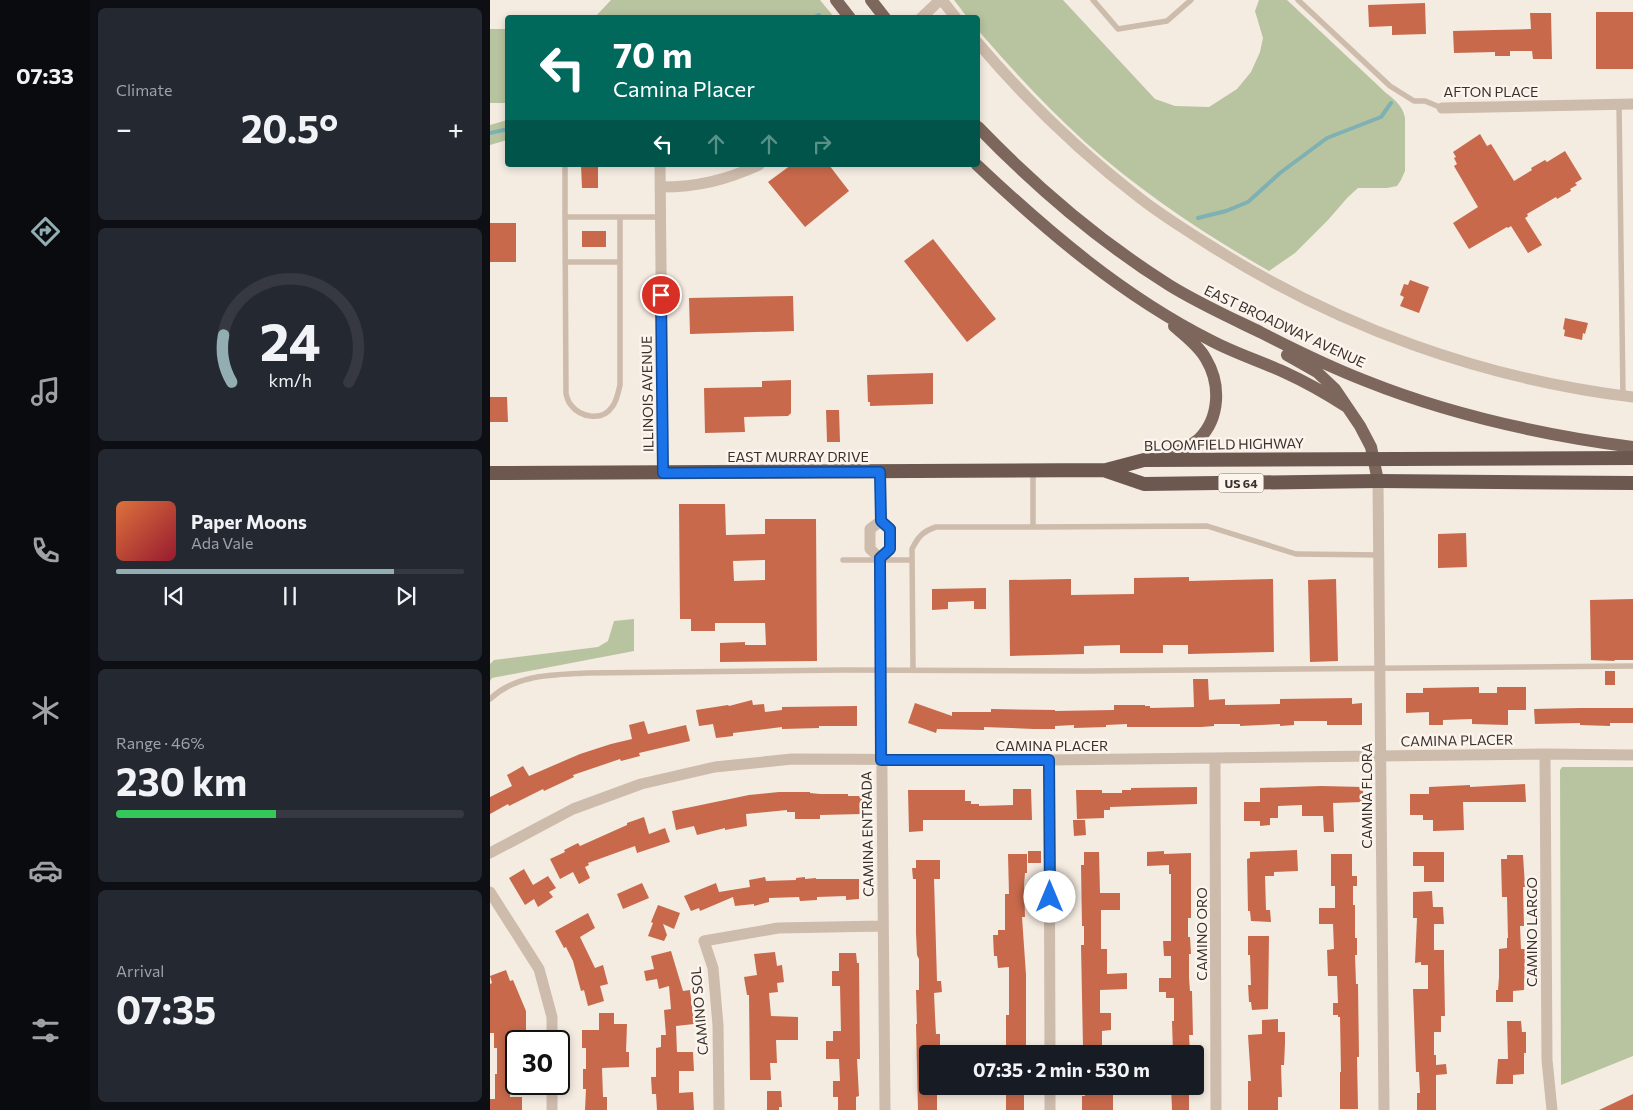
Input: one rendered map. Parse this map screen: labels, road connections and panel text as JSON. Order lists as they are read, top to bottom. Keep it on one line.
{"streets":{"highway":["BLOOMFIELD HIGHWAY","EAST MURRAY DRIVE","US 64"],"main road":["EAST BROADWAY AVENUE"],"street":["AFTON PLACE","ILLINOIS AVENUE","CAMINA PLACER","CAMINA FLORA","CAMINA ENTRADA","CAMINO LARGO","CAMINO ORO","CAMINO SOL"]},"crossings":[["ILLINOIS AVENUE","EAST MURRAY DRIVE"],["BLOOMFIELD HIGHWAY","EAST MURRAY DRIVE"],["BLOOMFIELD HIGHWAY","US 64"],["EAST MURRAY DRIVE","US 64"],["EAST MURRAY DRIVE","CAMINA ENTRADA"],["US 64","CAMINA FLORA"],["CAMINA PLACER","CAMINA FLORA"],["CAMINA PLACER","CAMINA ENTRADA"],["CAMINA PLACER","CAMINO LARGO"],["CAMINA PLACER","CAMINO ORO"],["CAMINA ENTRADA","CAMINO SOL"]],"page":{"tabs":"07:33","tile":["Climate",["Range · 46%","230 km"],["Arrival","07:35"]],"turn":["70 m","Camina Placer"],"heat":["−","20.5°","+"],"song":["Paper Moons","Ada Vale"],"limit":"30","trip":"07:35 · 2 min · 530 m","gauge":["24","km/h"]}}
